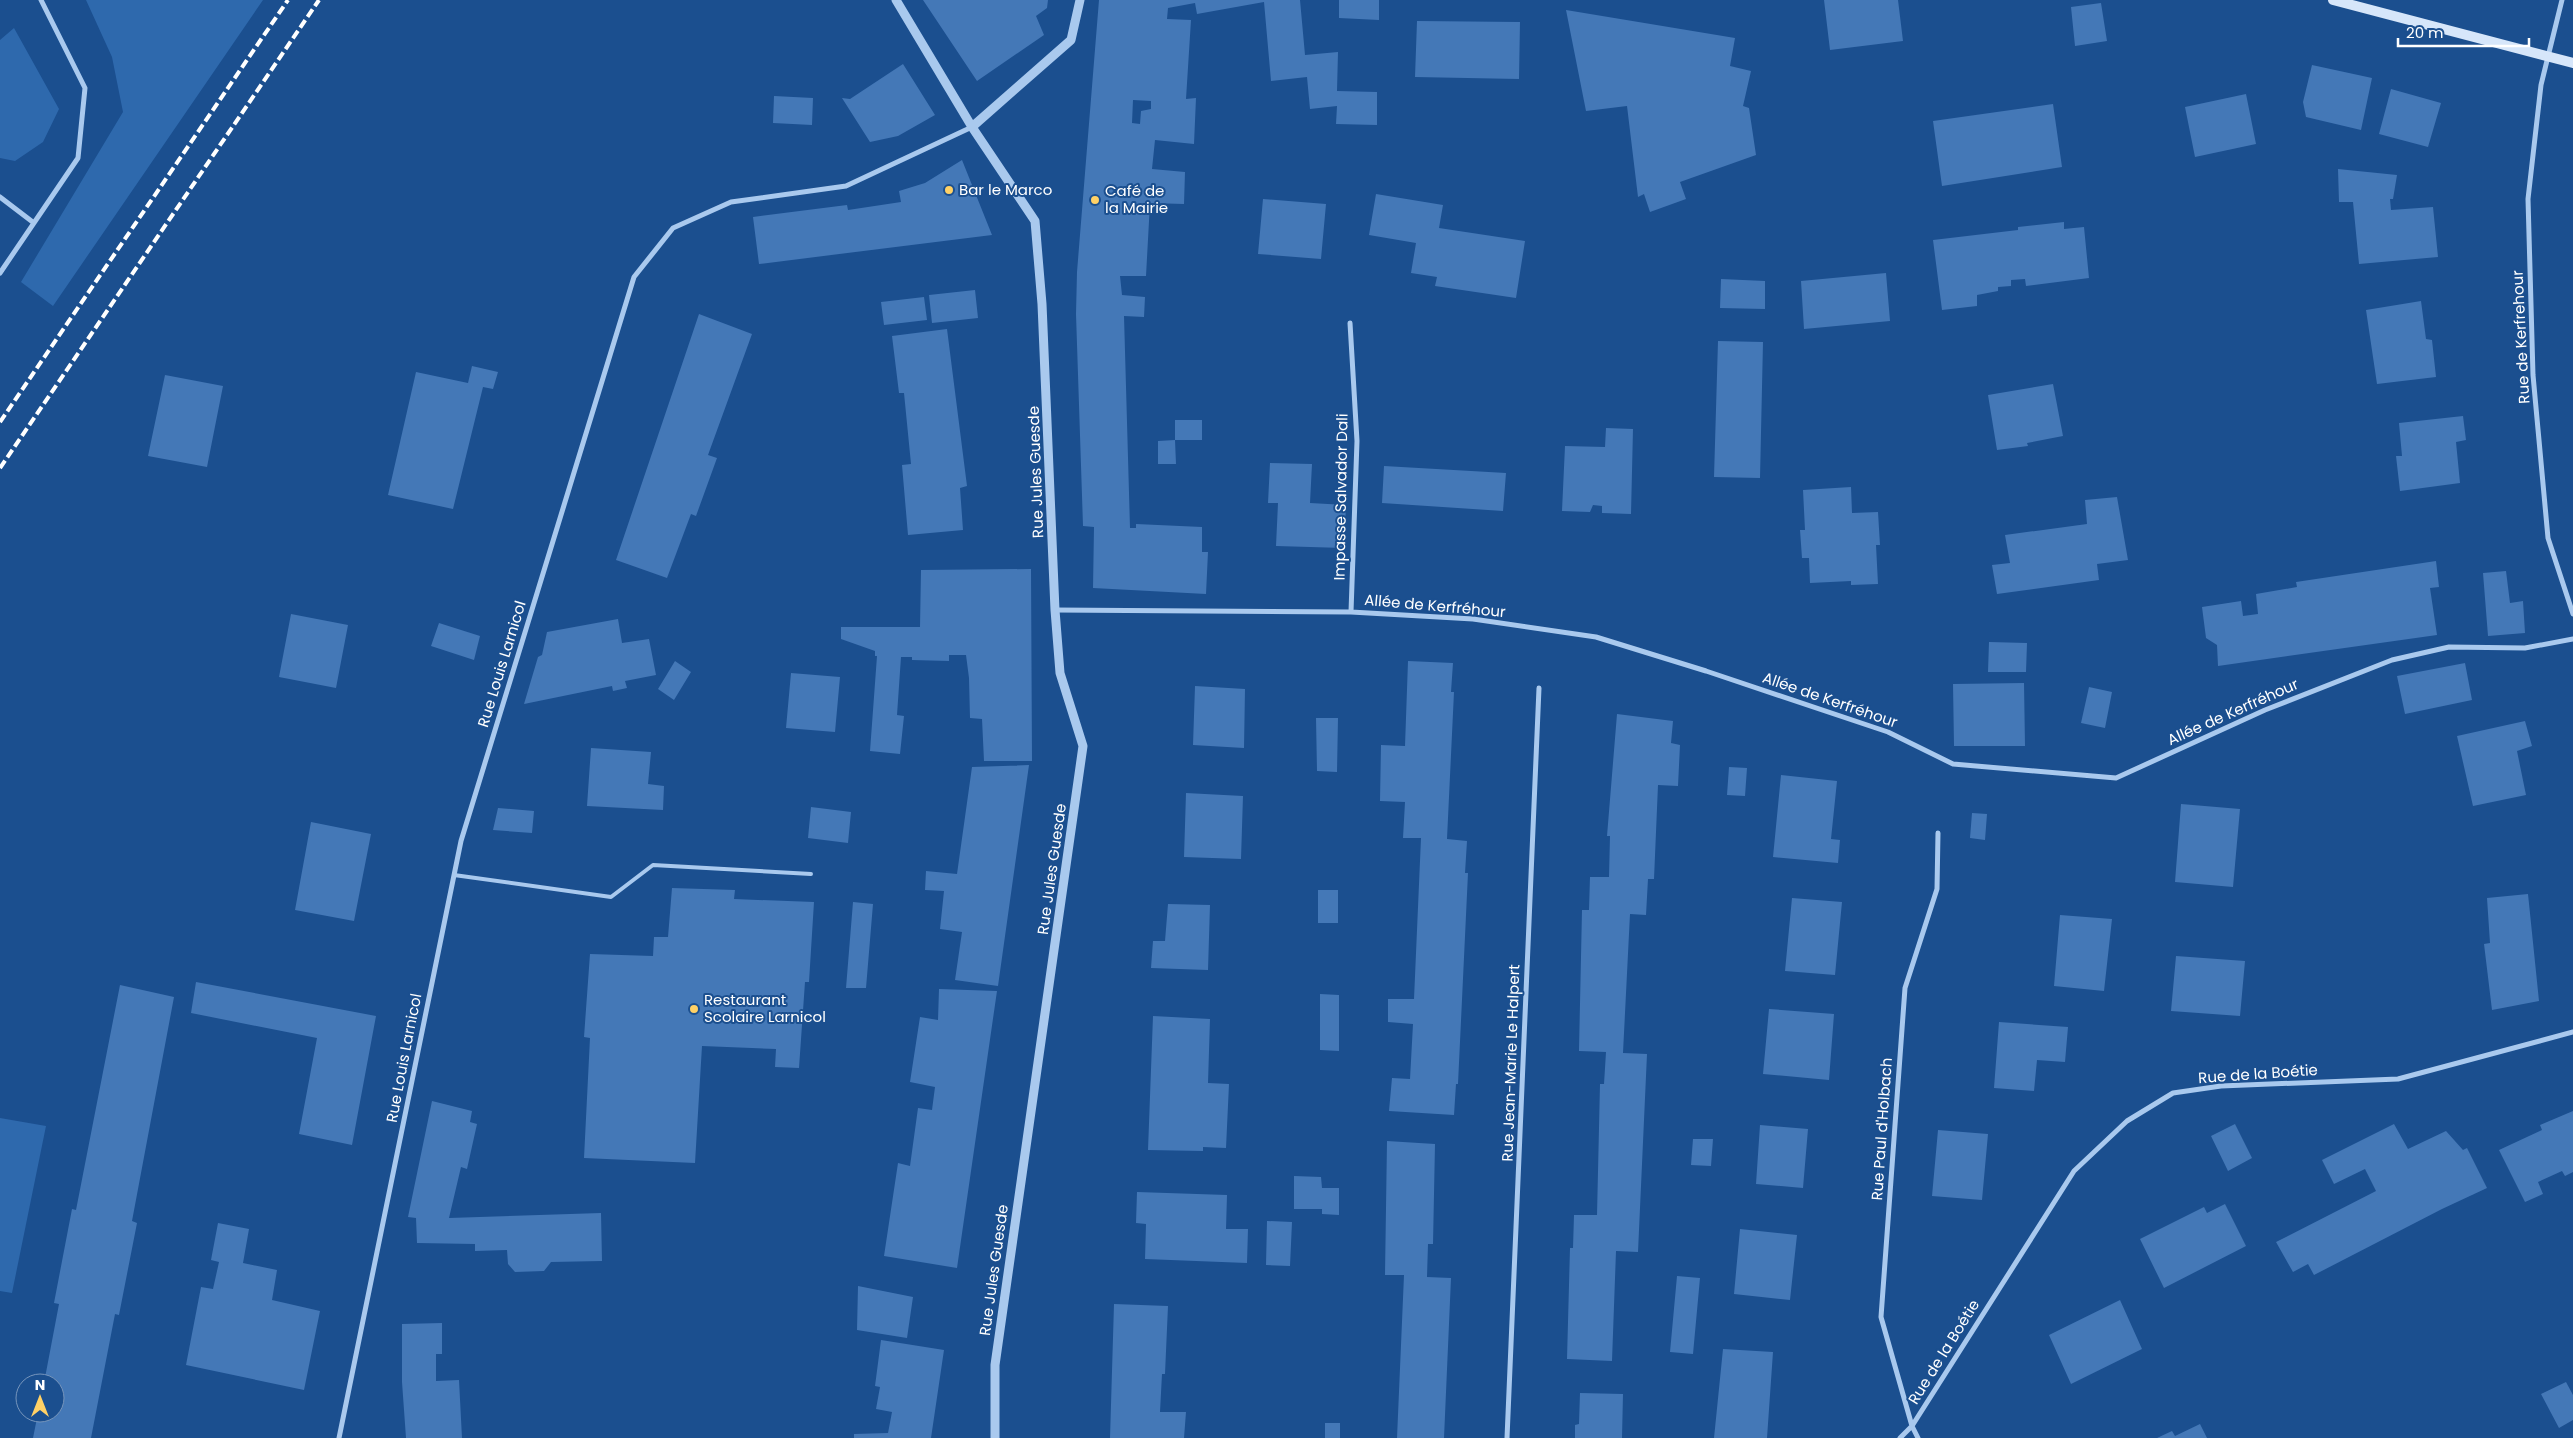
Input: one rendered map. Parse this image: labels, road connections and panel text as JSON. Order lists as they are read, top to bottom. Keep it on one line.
{"streets":{"street":["Rue de Kerfrehour","Rue Jules Guesde","Impasse Salvador Dali","Allée de Kerfréhour","Rue Louis Larnicol","Rue Jean-Marie Le Halpert","Rue de la Boétie","Rue Paul d'Holbach"]},"crossings":[["Rue Jules Guesde","Allée de Kerfréhour"],["Rue Jules Guesde","Rue Louis Larnicol"],["Impasse Salvador Dali","Allée de Kerfréhour"],["Rue de la Boétie","Rue Paul d'Holbach"]],"places":["Bar le Marco","Café de la Mairie","Restaurant Scolaire Larnicol"],"scale_bar":"20 m","north":"top"}
